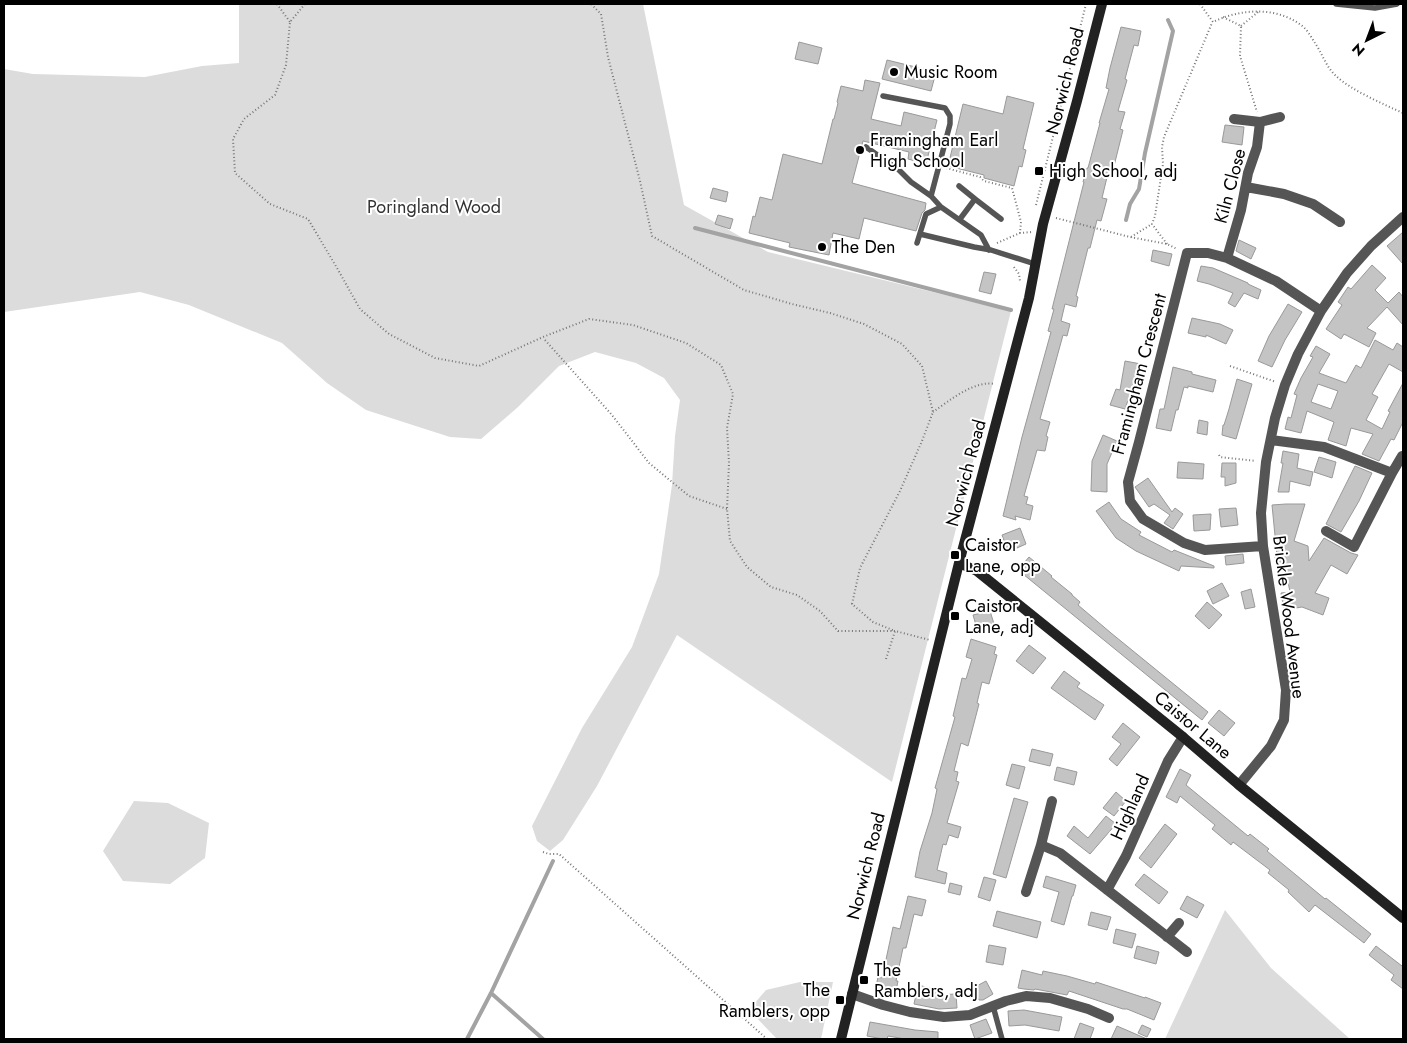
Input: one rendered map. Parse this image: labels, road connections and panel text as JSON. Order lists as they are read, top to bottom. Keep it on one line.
{"streets":{"main road":["Norwich Road","Caistor Lane"],"street":["Kiln Close","Framingham Crescent","Brickle Wood Avenue","Highland"]},"crossings":[["Norwich Road","Caistor Lane"],["Framingham Crescent","Brickle Wood Avenue"],["Brickle Wood Avenue","Caistor Lane"],["Caistor Lane","Highland"]],"parks":["Poringland Wood"],"places":{"other":["Music Room","Framingham Earl High School","The Den"],"transit":["High School, adj","Caistor Lane, opp","Caistor Lane, adj","The Ramblers, adj","The Ramblers, opp"]},"north":"bottom left"}
